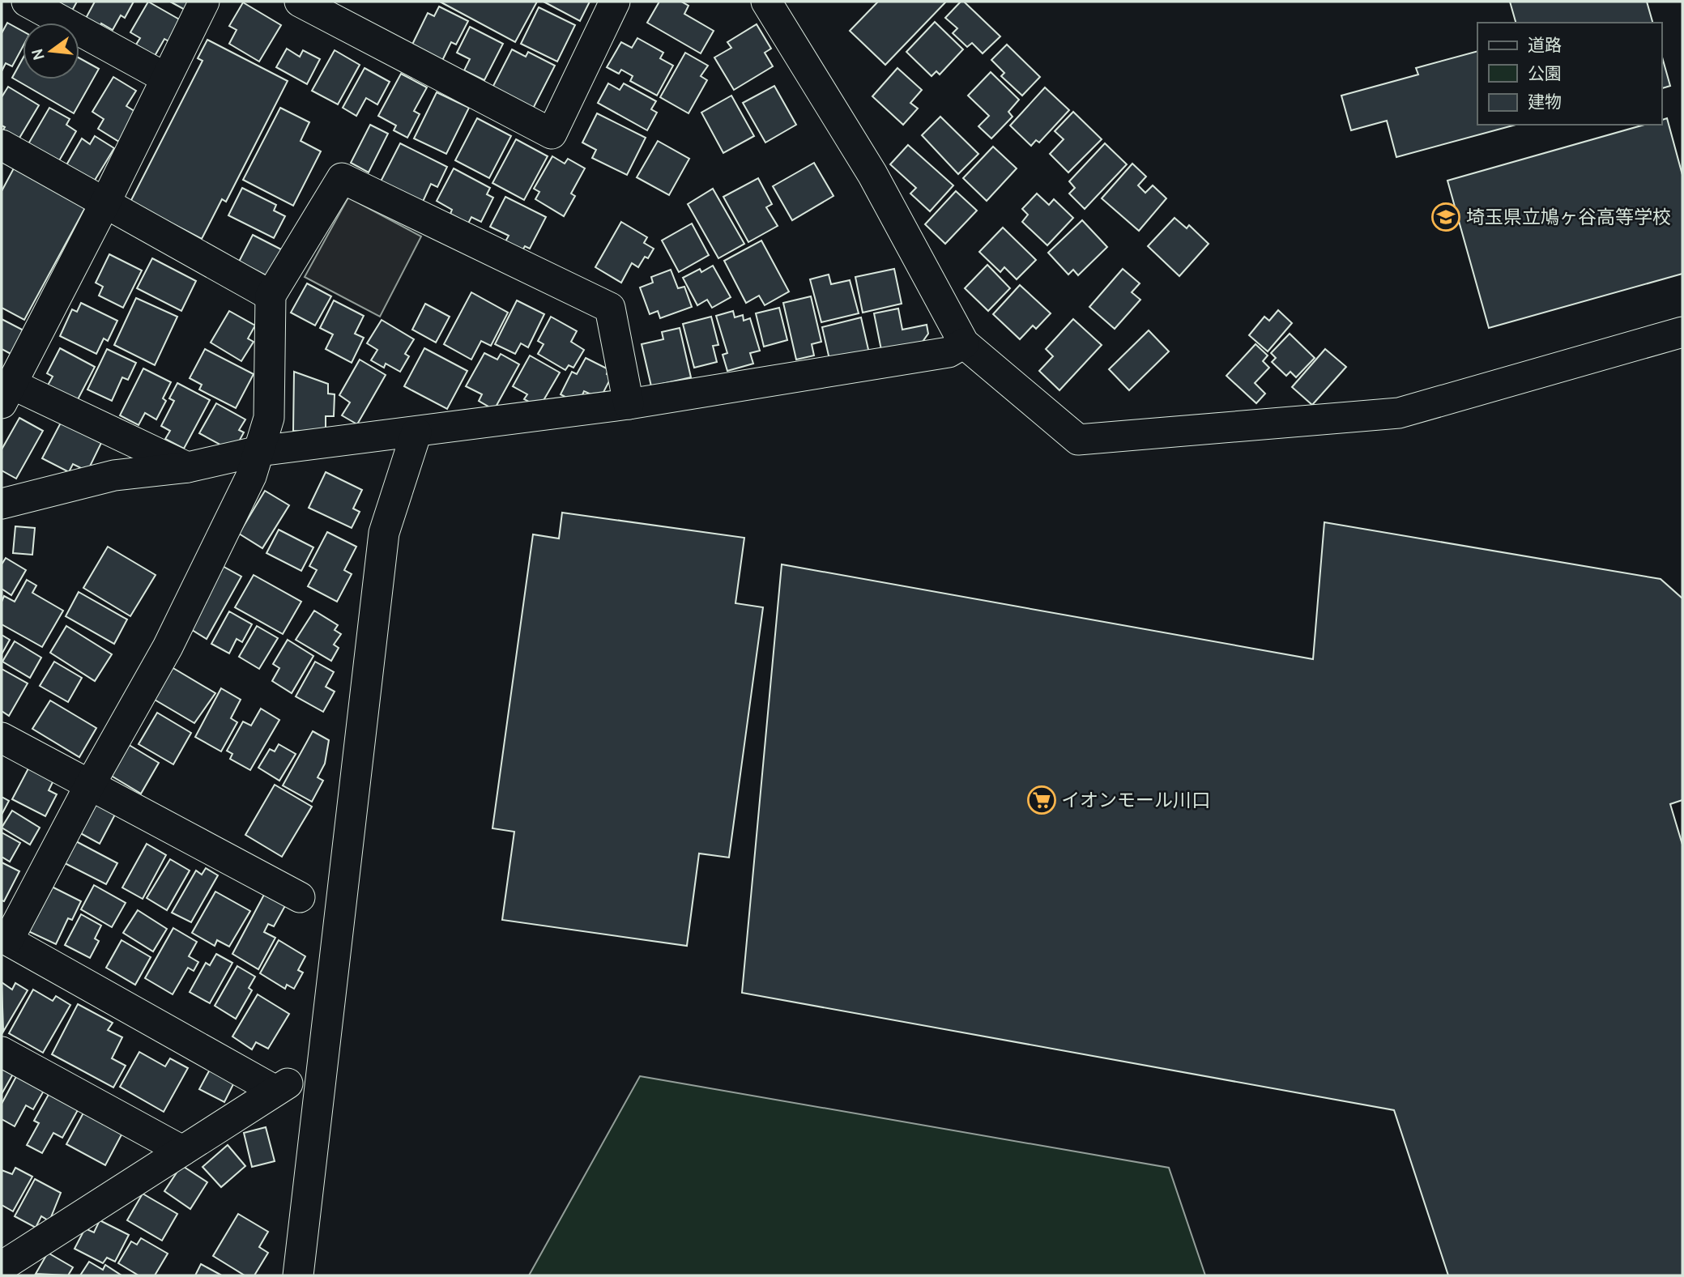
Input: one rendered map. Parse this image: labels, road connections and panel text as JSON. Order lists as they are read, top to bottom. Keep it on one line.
{"places":{"school or university":["埼玉県立鳩ヶ谷高等学校"],"supermarket":["イオンモール川口"]},"legend":["道路","公園","建物"],"north":"left"}
